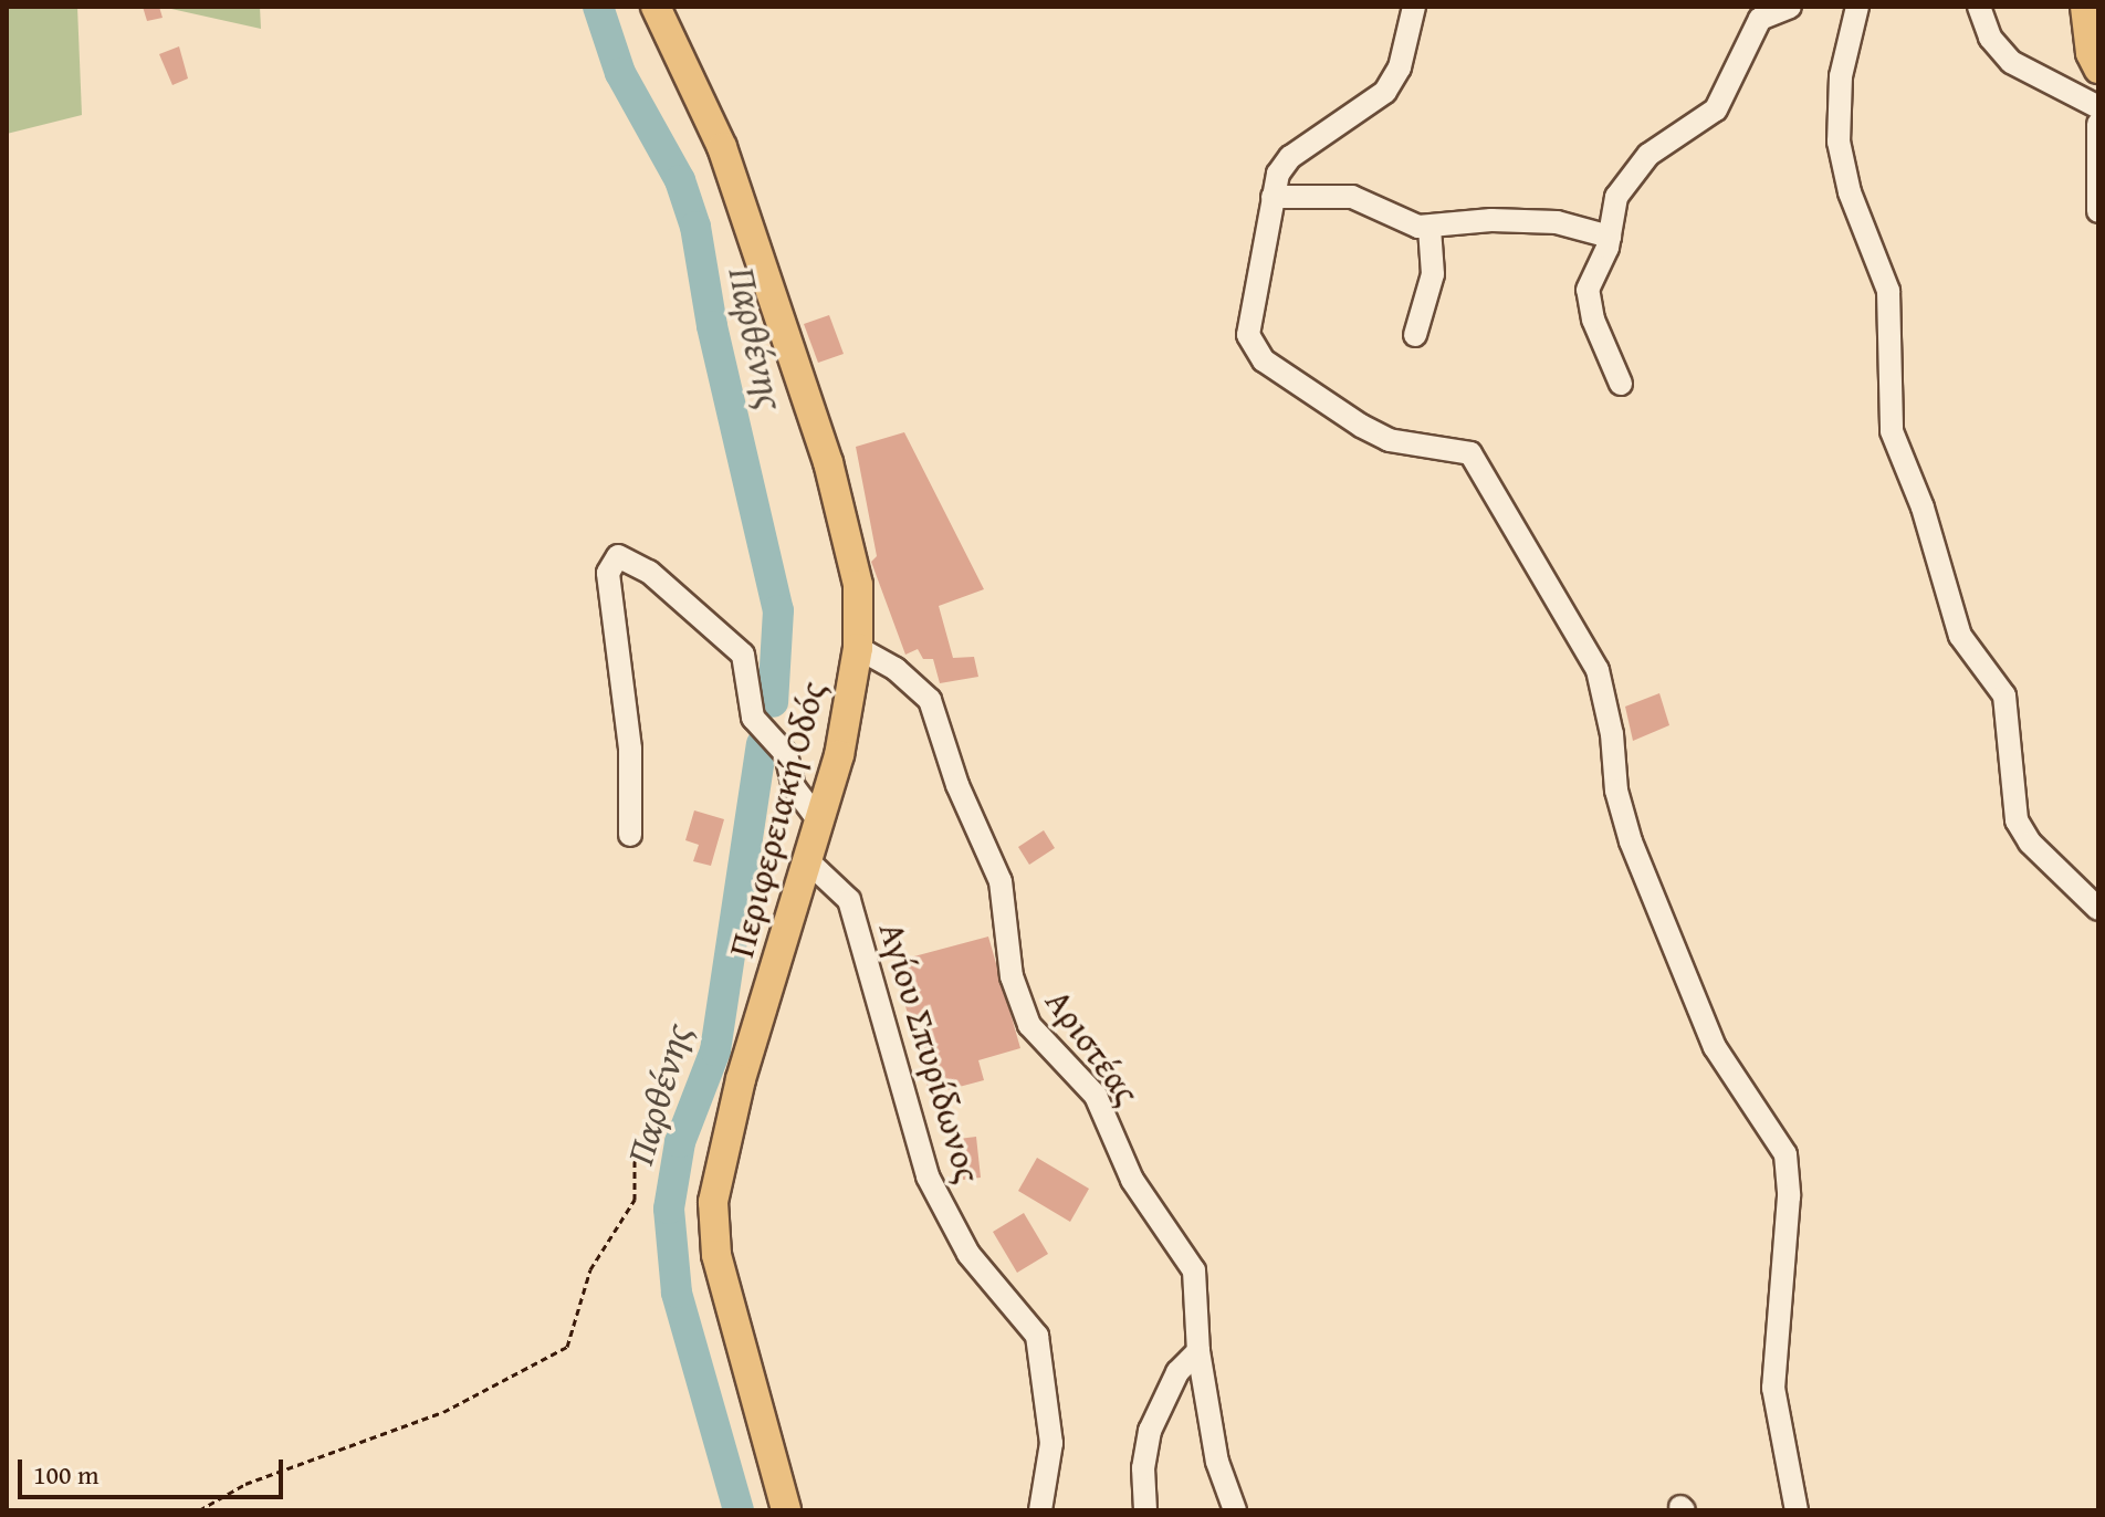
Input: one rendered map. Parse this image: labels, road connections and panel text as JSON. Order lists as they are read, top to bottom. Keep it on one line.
{"streets":{"main road":["Περιφερειακή Οδός"],"street":["Αριστέας","Αγίου Σπυρίδωνος"]},"crossings":[["Περιφερειακή Οδός","Αριστέας"],["Περιφερειακή Οδός","Αγίου Σπυρίδωνος"]],"water":["Παρθένης"],"scale_bar":"100 m"}
